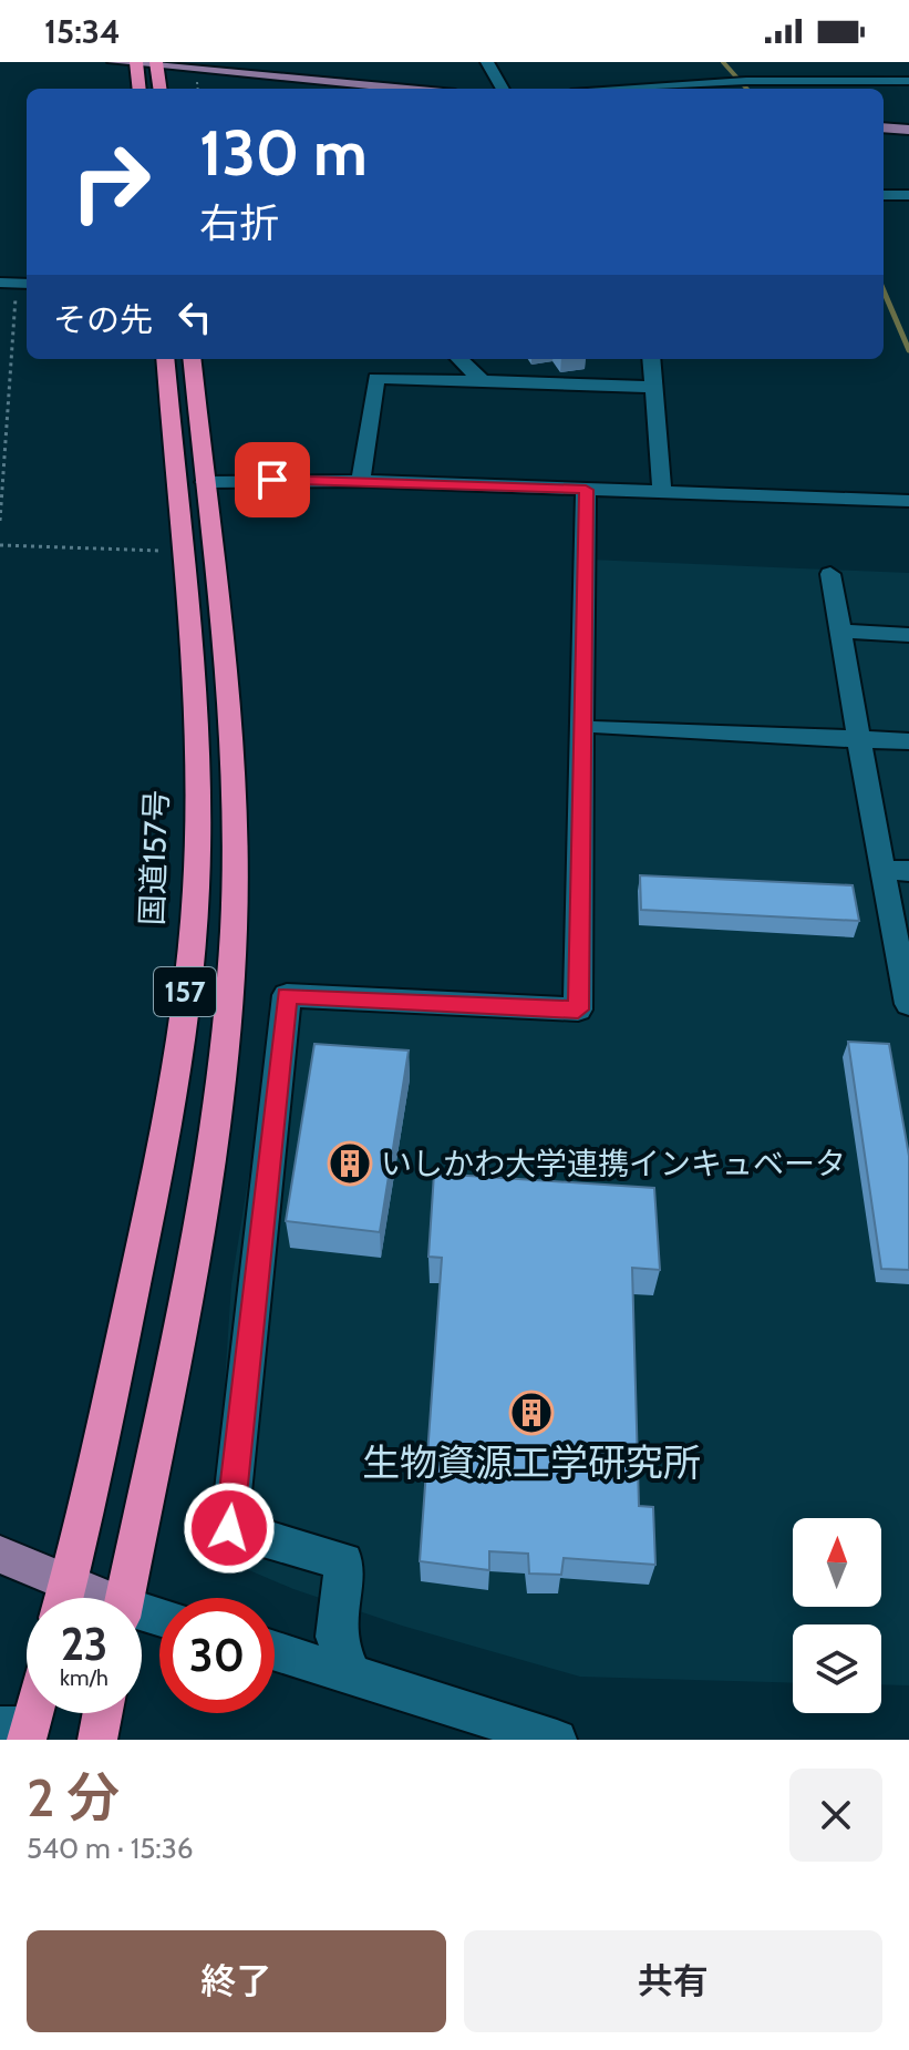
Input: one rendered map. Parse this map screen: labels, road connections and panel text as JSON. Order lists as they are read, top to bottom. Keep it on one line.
{"streets":{"highway":["国道157号","157"]},"places":{"building":["いしかわ大学連携インキュベータ","生物資源工学研究所"]},"north":"top","page":{"status":"15:34","turn":["130 m","右折"],"then":"その先","speed":"23 km/h","limit":"30","heading":["2 分","540 m · 15:36"],"buttons":["終了","共有"]}}
